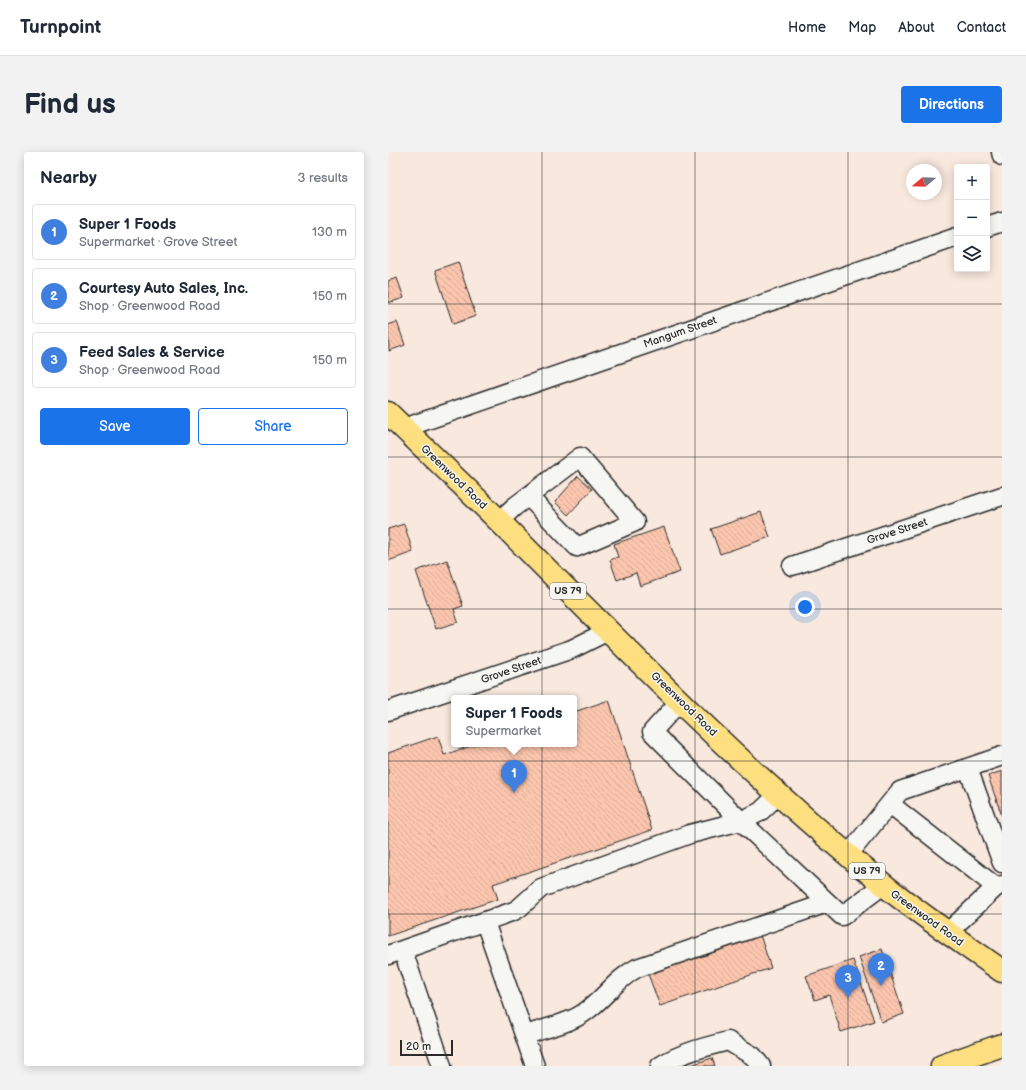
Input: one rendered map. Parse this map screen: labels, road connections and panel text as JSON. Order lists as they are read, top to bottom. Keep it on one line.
{"streets":{"main road":["Greenwood Road","US 79"],"street":["Mangum Street","Grove Street"]},"crossings":[["Mangum Street","Greenwood Road"],["Greenwood Road","Grove Street"]],"scale_bar":"20 m","north":"left","page":{"header":"Turnpoint","nav":["Home","Map","About","Contact"],"buttons":["Directions",["Save","Share"]],"title":"Find us","heading":["Nearby","3 results"],"map_buttons":["+","−"],"list":[{"mark":"1","name":"Super 1 Foods","note":"Supermarket · Grove Street","value":"130 m"},{"mark":"2","name":"Courtesy Auto Sales, Inc.","note":"Shop · Greenwood Road","value":"150 m"},{"mark":"3","name":"Feed Sales & Service","note":"Shop · Greenwood Road","value":"150 m"}],"popup":["Super 1 Foods","Supermarket"],"pins":["1","2","3"],"scale":"20 m"}}
